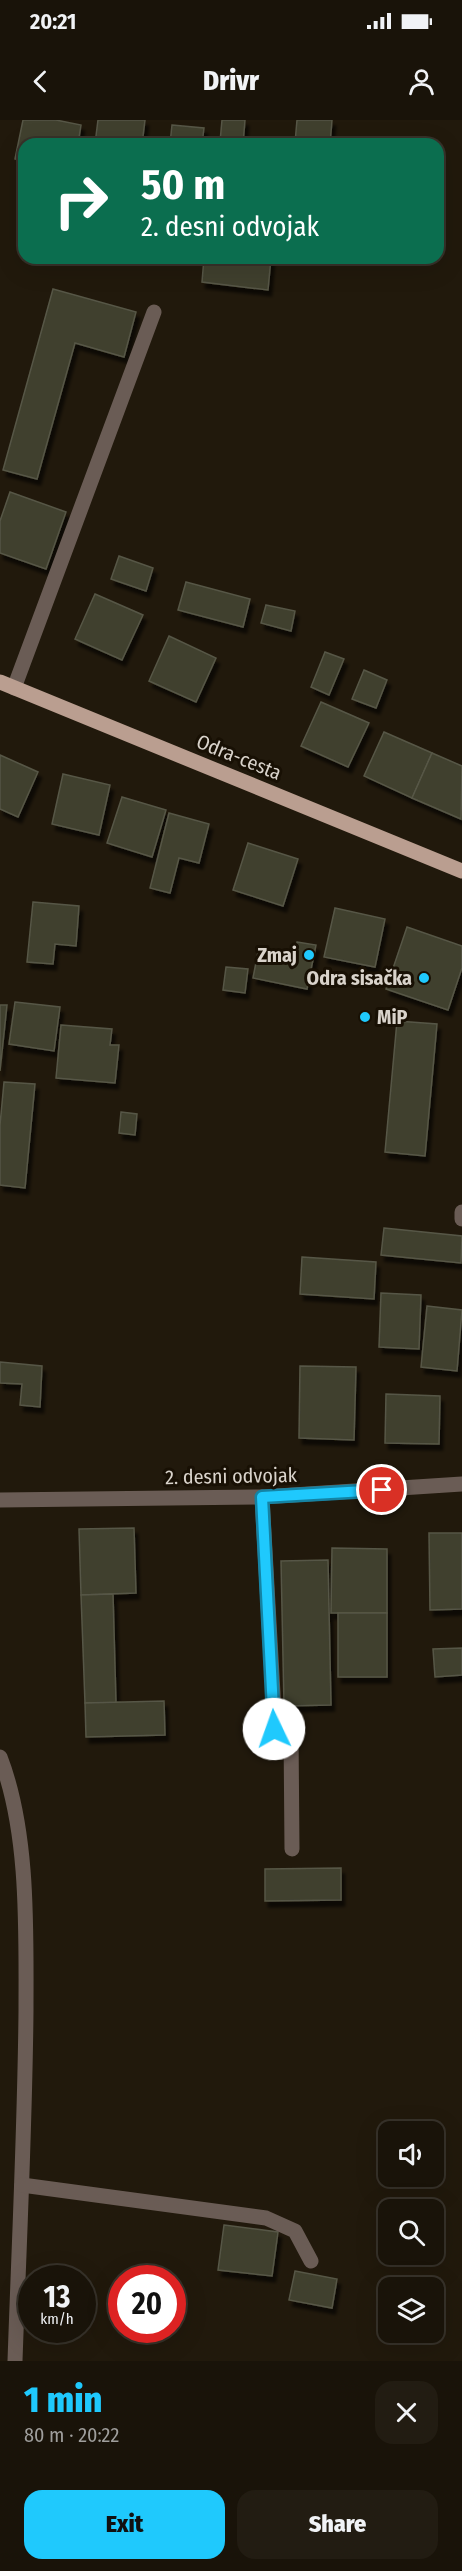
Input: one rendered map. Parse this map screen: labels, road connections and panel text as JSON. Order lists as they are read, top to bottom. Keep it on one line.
{"streets":{"main road":["Odra-cesta"],"street":["2. desni odvojak"]},"places":["Zmaj","Odra sisačka","MiP"],"page":{"status":"20:21","header":"Drivr","turn":["50 m","2. desni odvojak"],"speed":"13 km/h","limit":"20","heading":["1 min","80 m · 20:22"],"buttons":["Exit","Share"]}}
